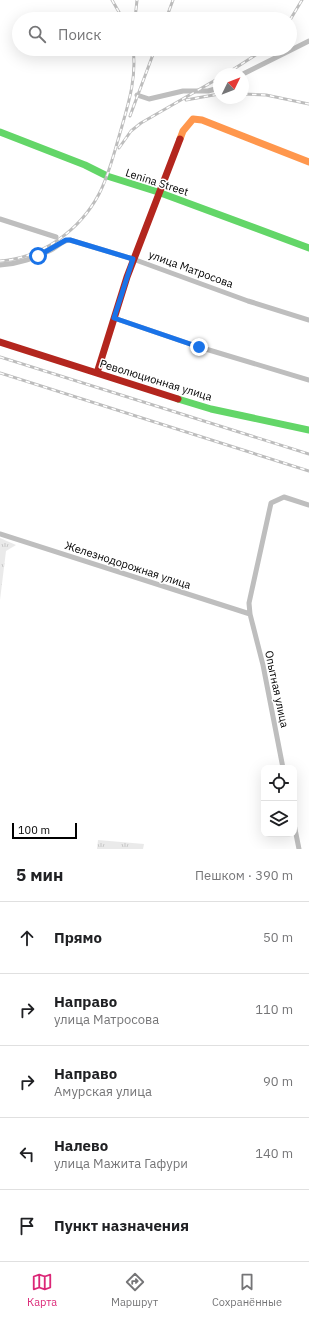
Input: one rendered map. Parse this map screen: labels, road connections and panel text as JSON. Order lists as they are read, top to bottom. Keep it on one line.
{"streets":{"street":["Lenina Street","улица Матросова","Революционная улица","Железнодорожная улица","Опытная улица"]},"crossings":[["Железнодорожная улица","Опытная улица"]],"scale_bar":"100 m","north":"top right","page":{"search":"Поиск","scale":"100 m","heading":["5 мин","Пешком · 390 m"],"list":[["Прямо","50 m"],["Направо","улица Матросова","110 m"],["Направо","Амурская улица","90 m"],["Налево","улица Мажита Гафури","140 m"],"Пункт назначения"],"nav":["Карта","Маршрут","Сохранённые"]}}
